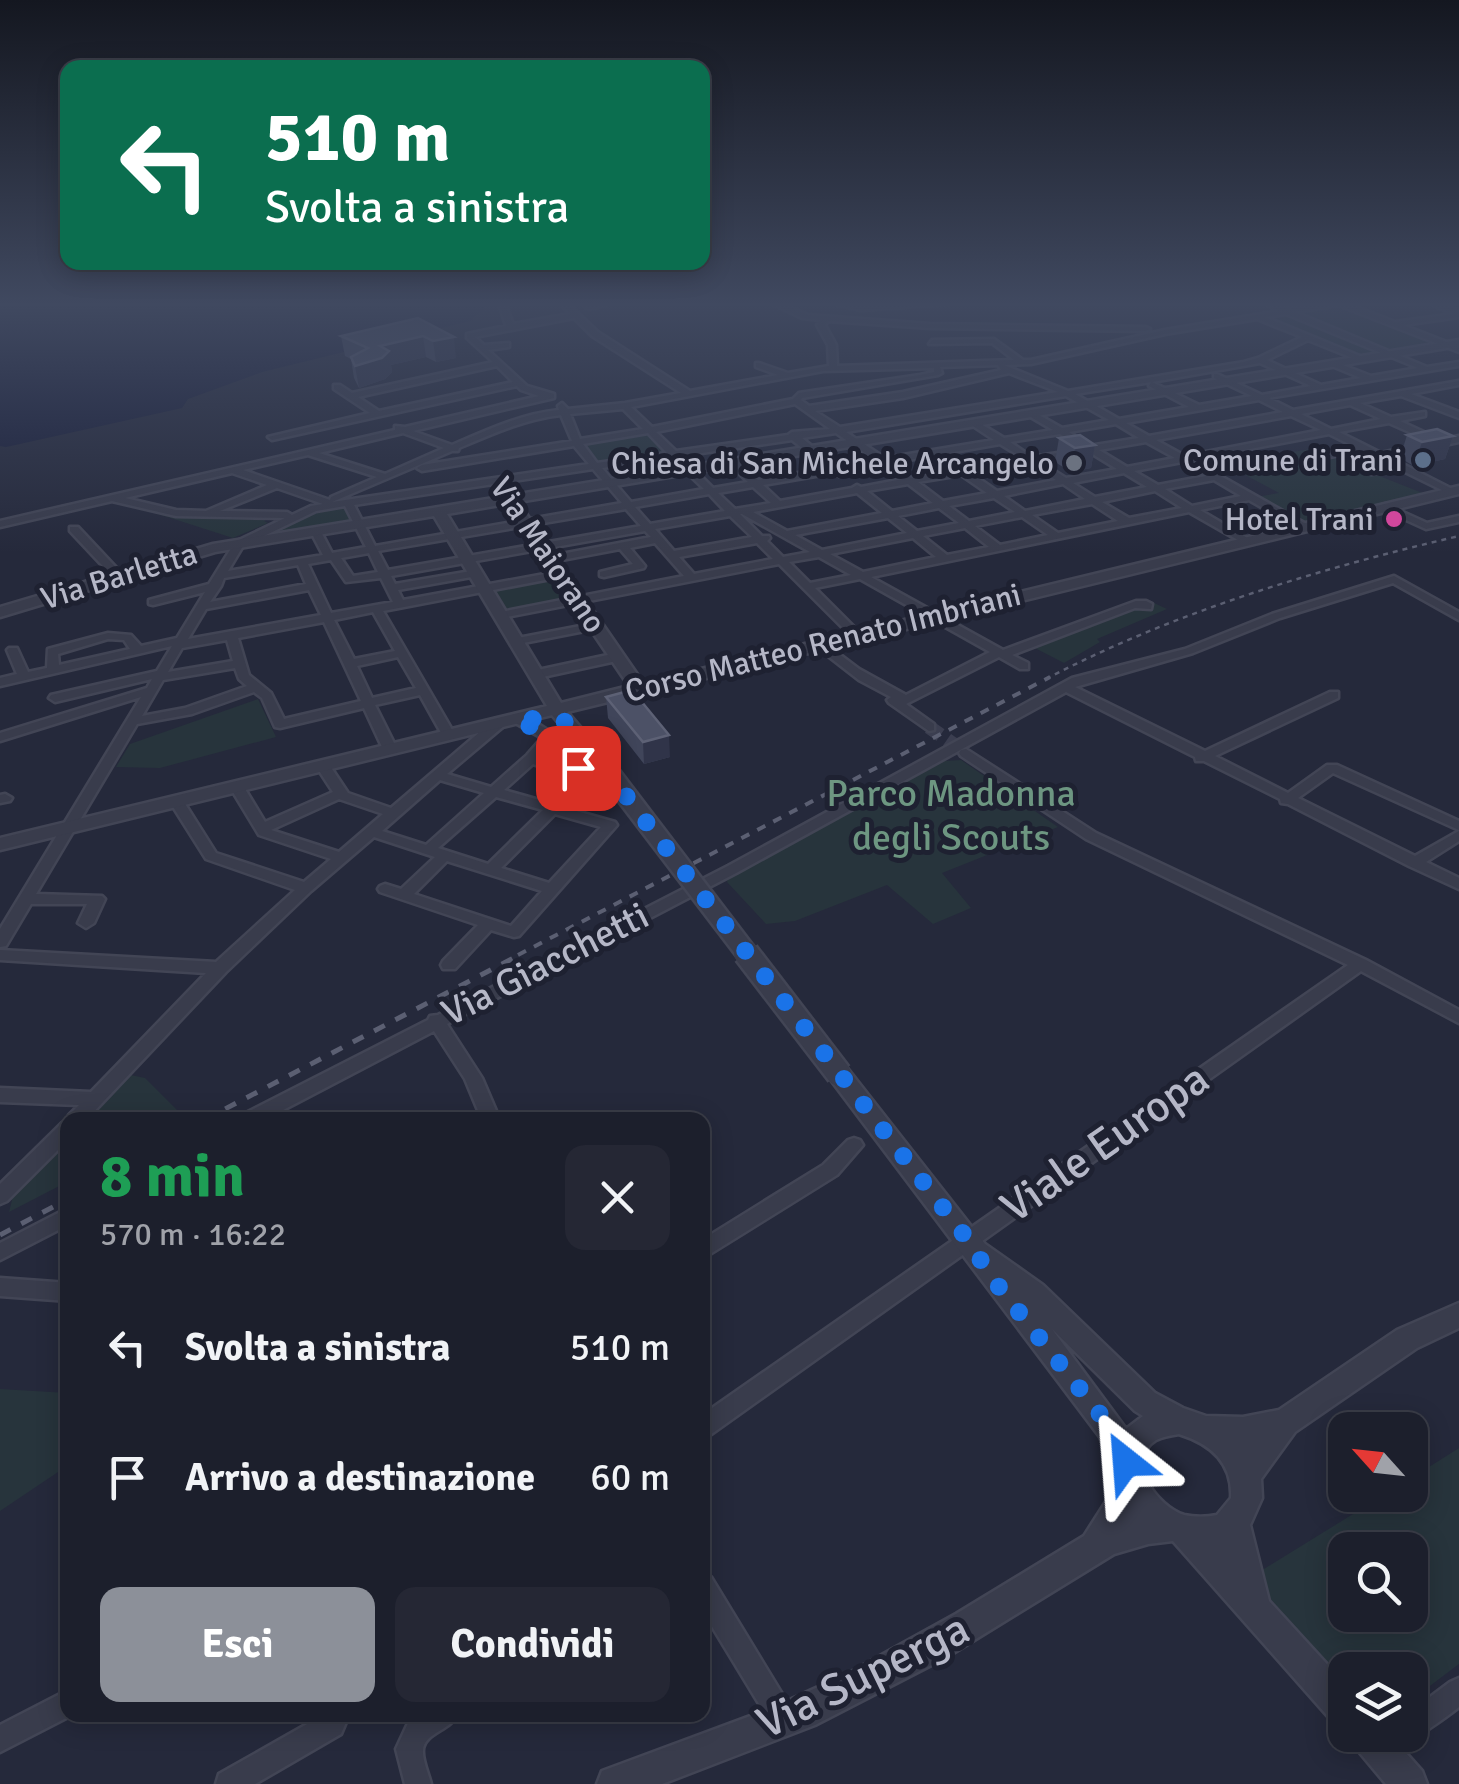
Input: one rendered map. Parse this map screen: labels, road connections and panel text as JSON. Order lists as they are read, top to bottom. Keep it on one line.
{"streets":{"street":["Via Maiorano","Via Barletta","Corso Matteo Renato Imbriani","Via Giacchetti","Viale Europa","Via Superga"]},"crossings":[["Via Maiorano","Via Barletta"],["Via Maiorano","Corso Matteo Renato Imbriani"]],"parks":["Parco Madonna degli Scouts"],"places":["Comune di Trani","Chiesa di San Michele Arcangelo","Hotel Trani"],"north":"top left","page":{"turn":["510 m","Svolta a sinistra"],"heading":["8 min","570 m · 16:22"],"list":[{"name":"Svolta a sinistra","value":"510 m"},{"name":"Arrivo a destinazione","value":"60 m"}],"buttons":["Esci","Condividi"]}}
